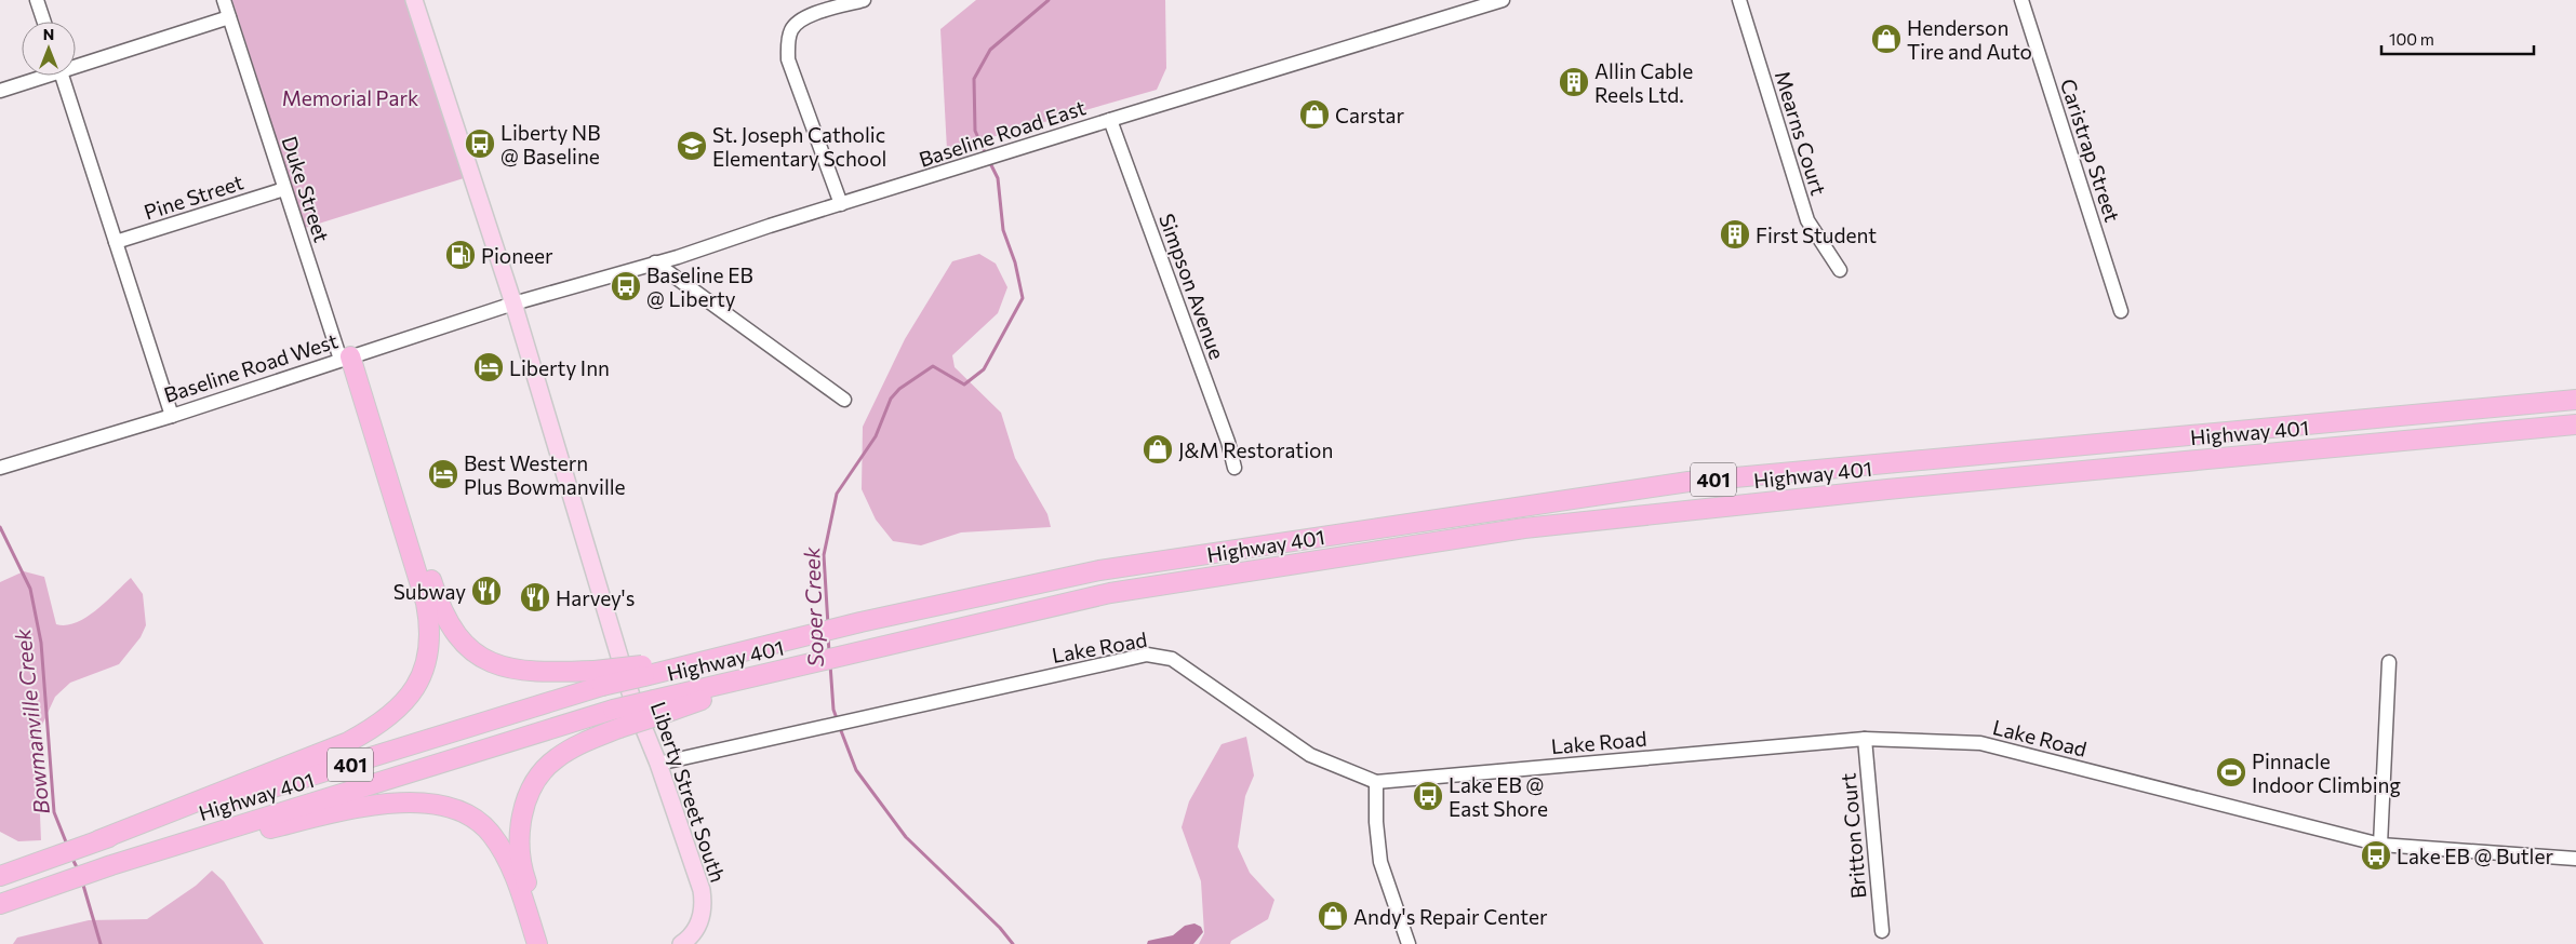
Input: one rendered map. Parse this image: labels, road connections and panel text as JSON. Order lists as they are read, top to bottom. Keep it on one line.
{"streets":{"highway":["Highway 401","401"],"main road":["Liberty Street South"],"street":["Baseline Road East","Mearns Court","Caristrap Street","Duke Street","Pine Street","Simpson Avenue","Baseline Road West","Lake Road","Britton Court"]},"crossings":[["Baseline Road East","Simpson Avenue"],["Baseline Road East","Baseline Road West"],["Baseline Road East","Liberty Street South"],["Duke Street","Pine Street"],["Duke Street","Baseline Road West"],["Baseline Road West","Liberty Street South"],["Lake Road","Liberty Street South"],["Lake Road","Britton Court"]],"water":["Soper Creek","Bowmanville Creek"],"parks":["Memorial Park"],"places":{"shop":["Henderson Tire and Auto","Carstar","J&M Restoration","Andy's Repair Center"],"building":["Allin Cable Reels Ltd.","First Student"],"bus stop":["Liberty NB @ Baseline","Baseline EB @ Liberty","Lake EB @ East Shore","Lake EB @ Butler"],"school or university":["St. Joseph Catholic Elementary School"],"fuel station":["Pioneer"],"hotel":["Liberty Inn","Best Western Plus Bowmanville"],"restaurant":["Subway","Harvey's"],"sports":["Pinnacle Indoor Climbing"]},"scale_bar":"100 m","north":"top"}
